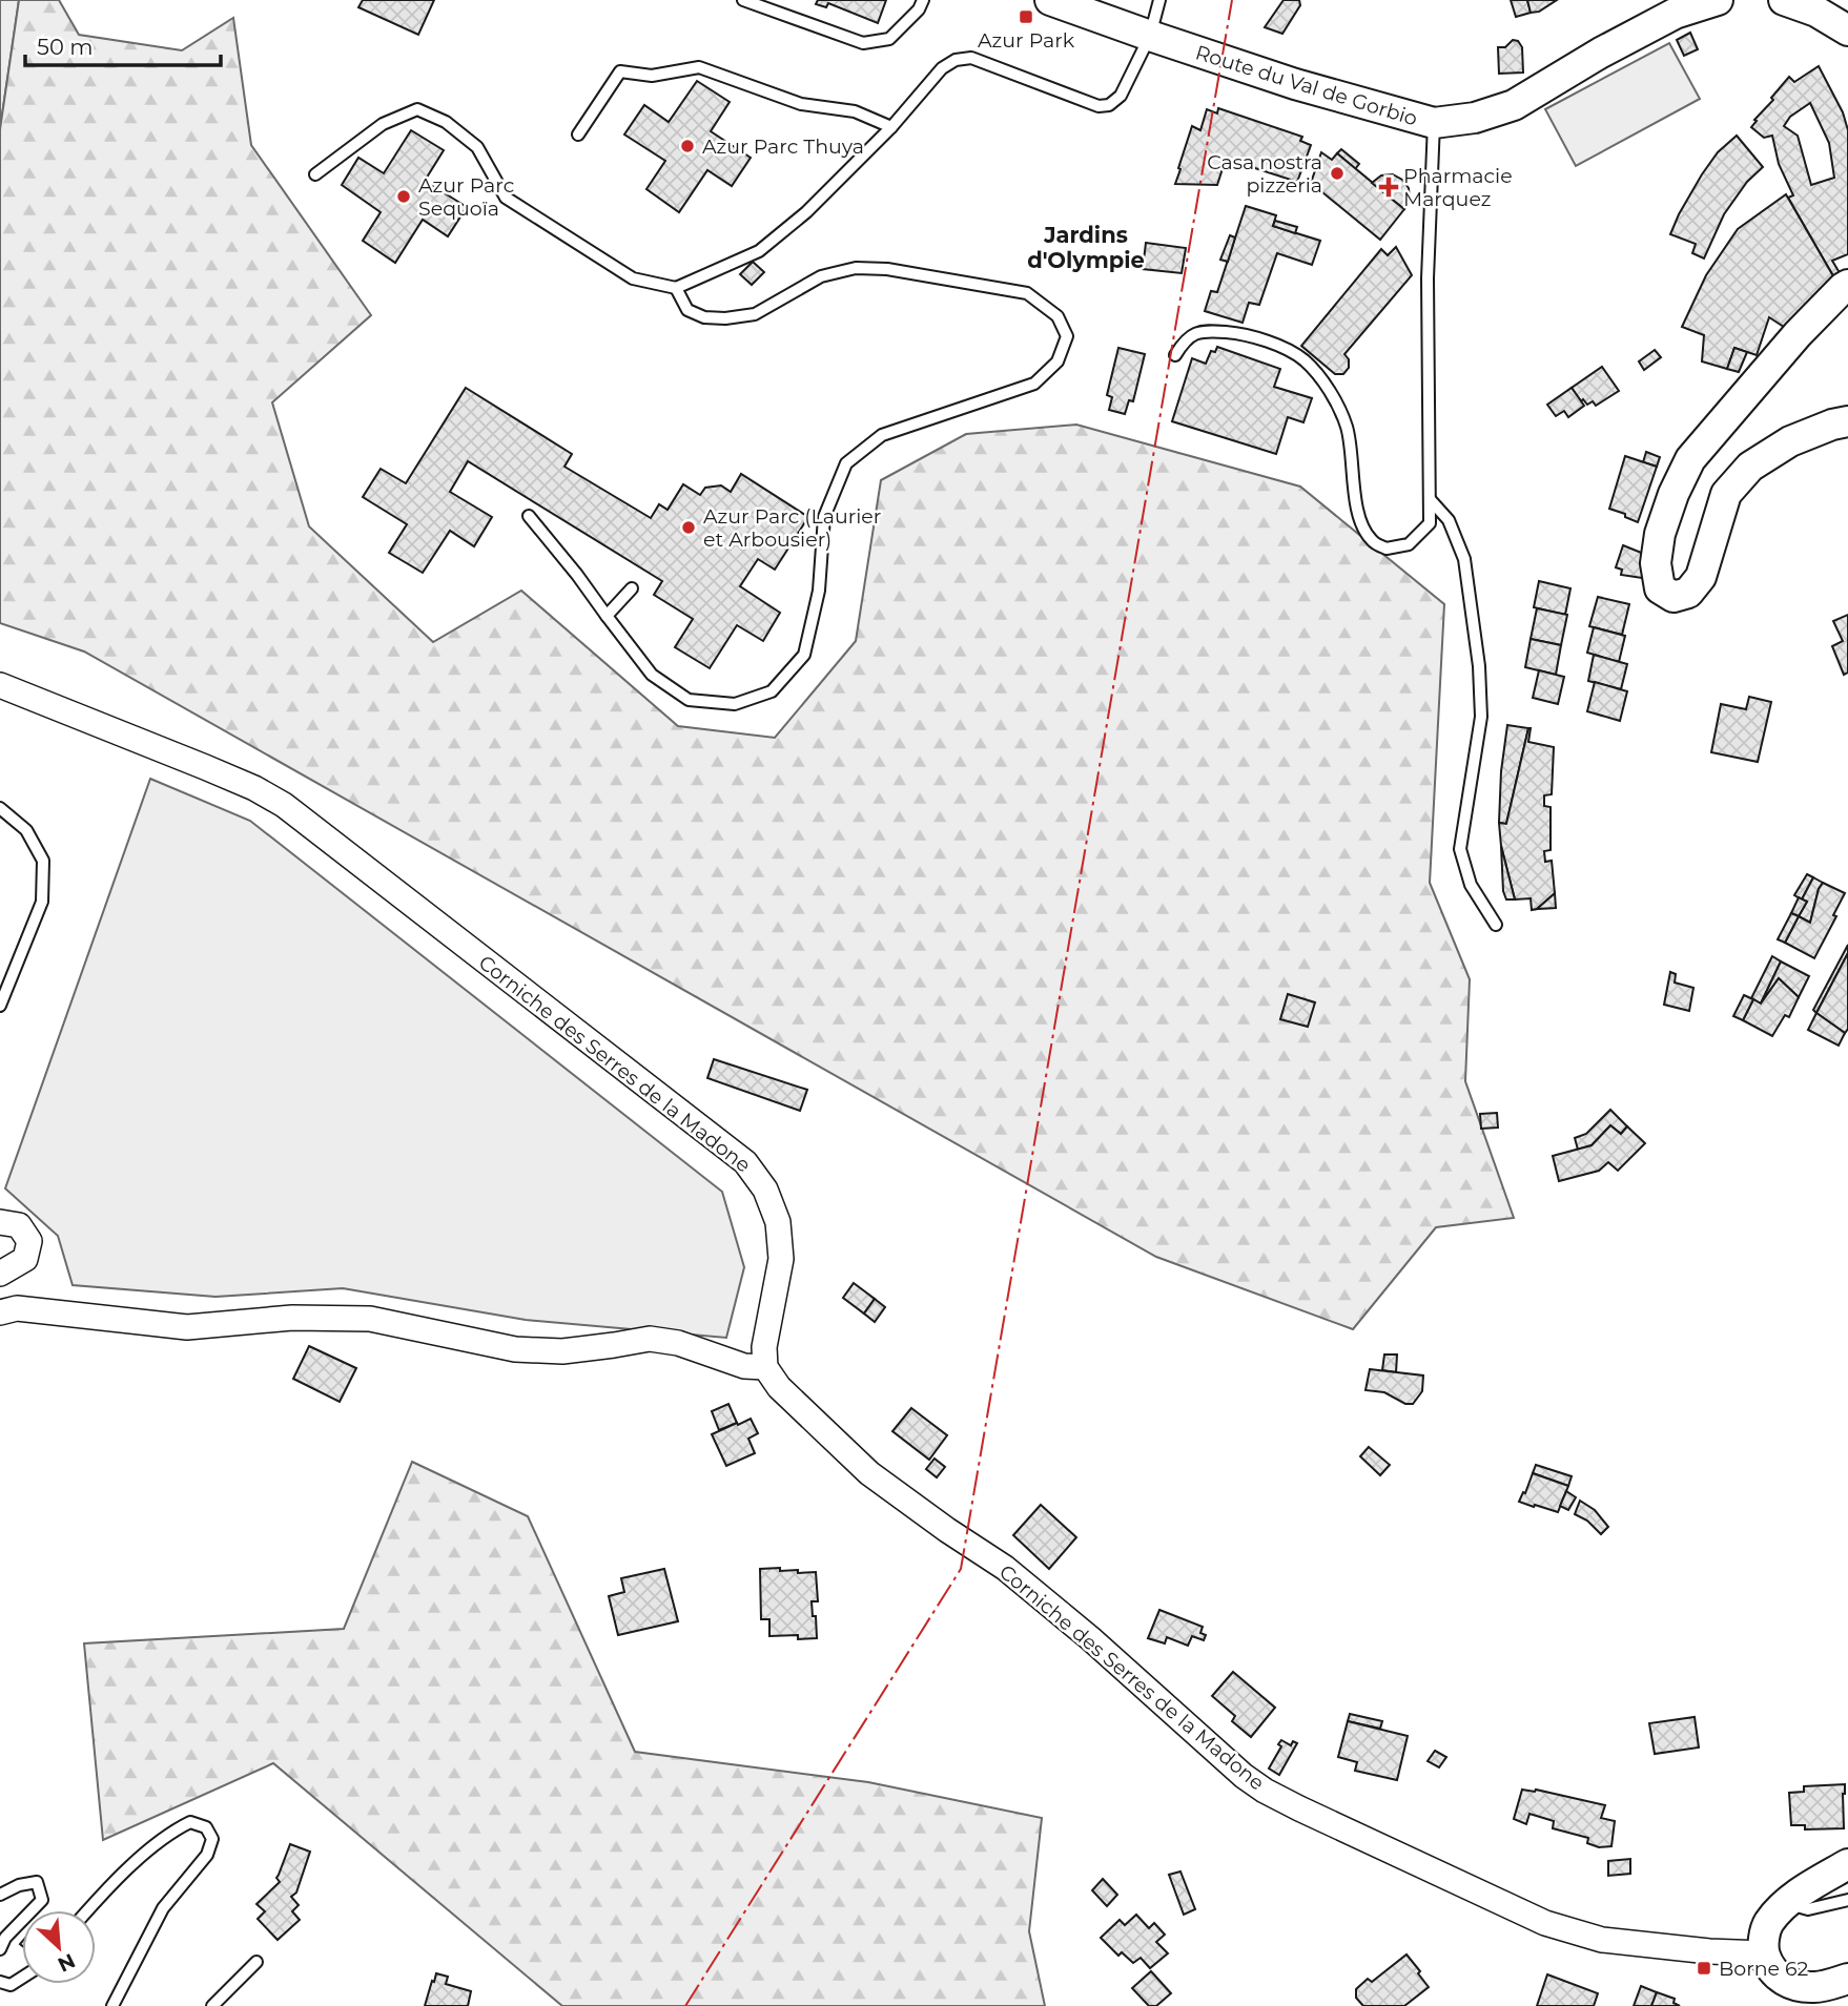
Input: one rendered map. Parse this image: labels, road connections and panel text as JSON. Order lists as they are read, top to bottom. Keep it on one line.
{"streets":{"street":["Route du Val de Gorbio","Corniche des Serres de la Madone"]},"districts":["Jardins d'Olympie"],"places":{"transit":["Azur Park","Borne 62"],"other":["Azur Parc Thuya","Casa nostra pizzeria","Azur Parc Sequoïa","Azur Parc (Laurier et Arbousier)"],"health":["Pharmacie Marquez"]},"scale_bar":"50 m","north":"bottom right"}
